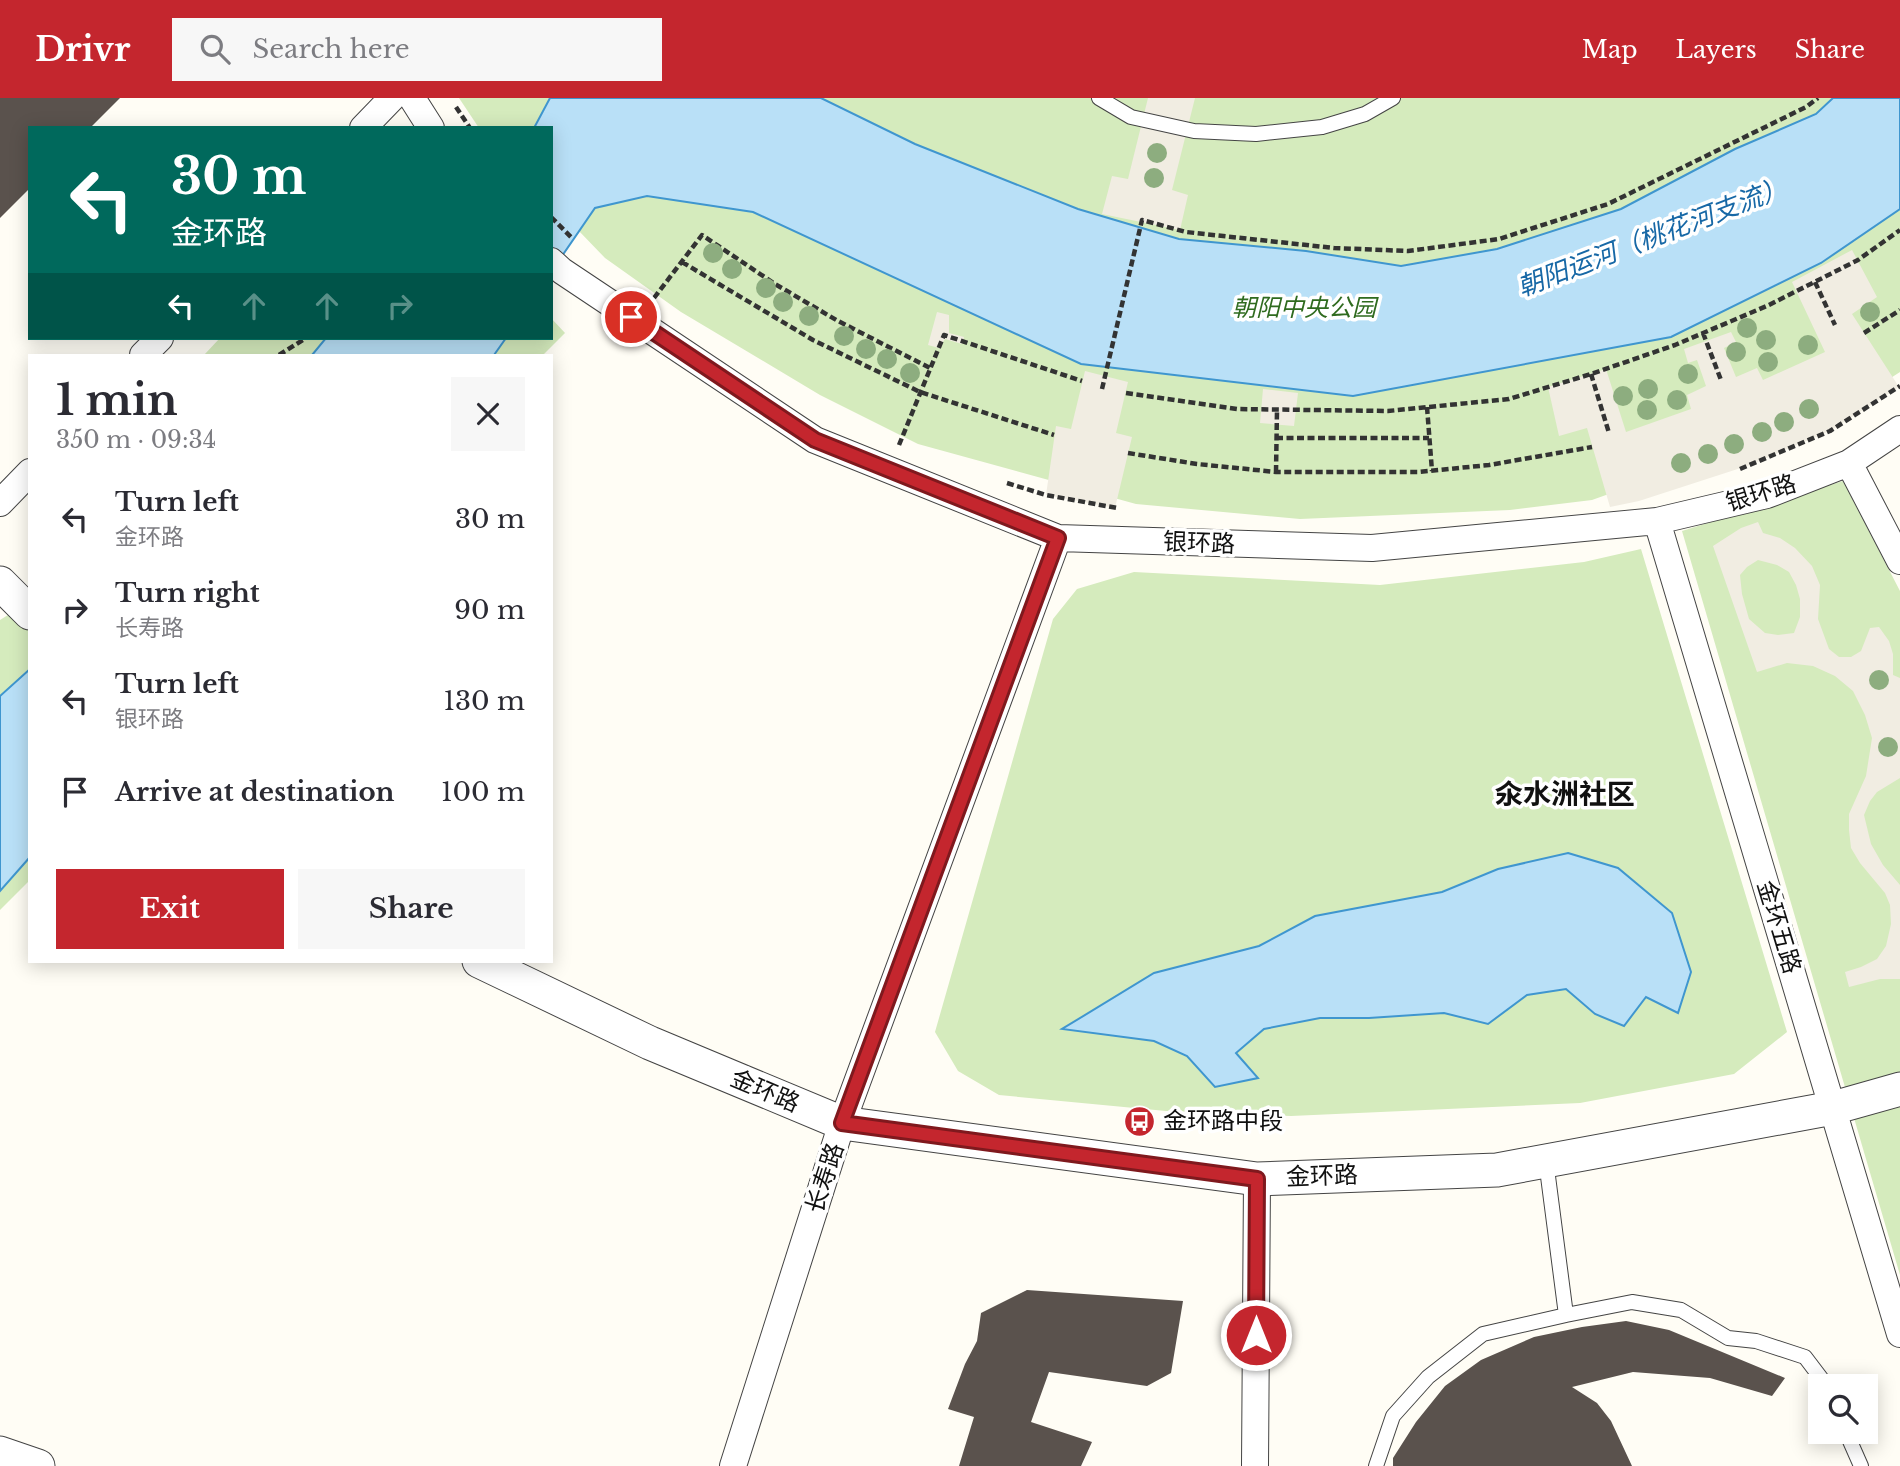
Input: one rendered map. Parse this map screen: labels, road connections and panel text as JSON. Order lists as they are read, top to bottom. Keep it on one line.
{"streets":{"street":["银环路","金环五路","金环路","长寿路"]},"crossings":[["银环路","金环五路"],["银环路","长寿路"],["金环五路","金环路"],["金环路","长寿路"]],"districts":["氽水洲社区"],"water":["朝阳运河（桃花河支流）"],"parks":["朝阳中央公园"],"places":{"bus stop":["金环路中段"]},"page":{"header":"Drivr","search":"Search here","nav":["Map","Layers","Share"],"turn":["30 m","金环路"],"heading":["1 min","350 m · 09:34"],"list":[{"name":"Turn left","note":"金环路","value":"30 m"},{"name":"Turn right","note":"长寿路","value":"90 m"},{"name":"Turn left","note":"银环路","value":"130 m"},{"name":"Arrive at destination","value":"100 m"}],"buttons":["Exit","Share"]}}
